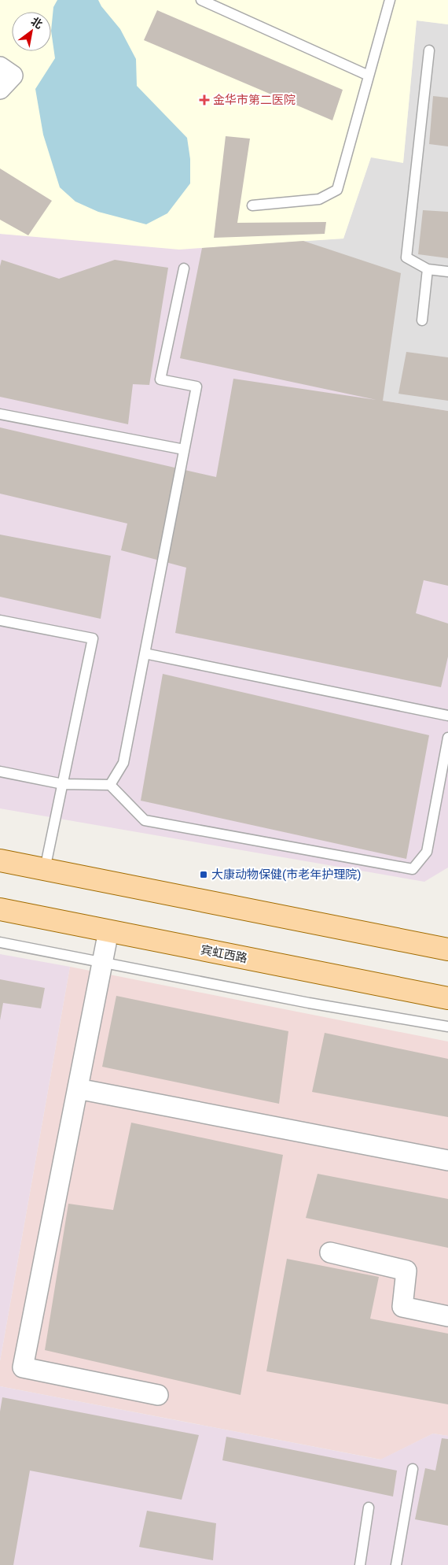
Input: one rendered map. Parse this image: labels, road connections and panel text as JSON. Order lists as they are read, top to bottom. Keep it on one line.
{"streets":{"main road":["宾虹西路"]},"places":{"health":["金华市第二医院"],"transit":["大康动物保健(市老年护理院)"]},"north":"top right"}
